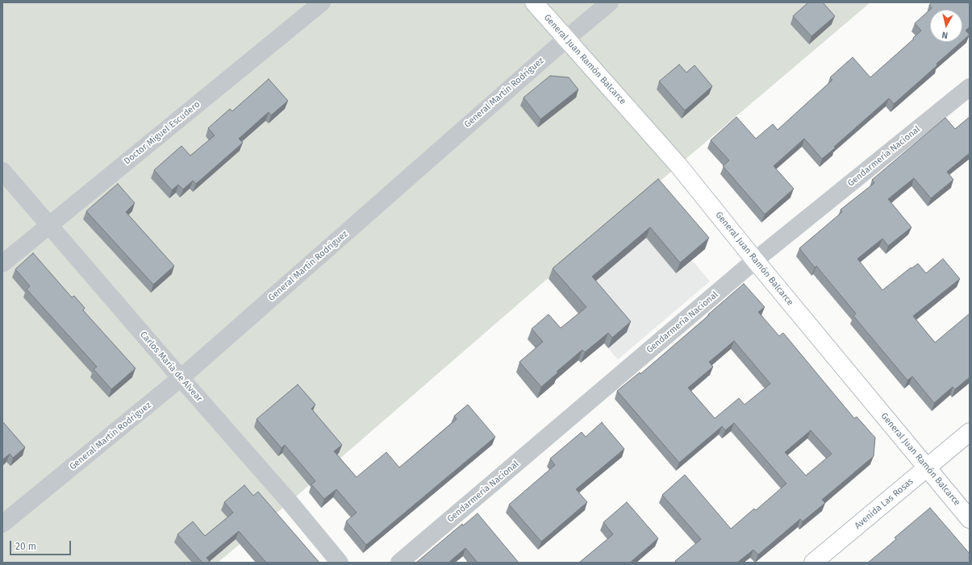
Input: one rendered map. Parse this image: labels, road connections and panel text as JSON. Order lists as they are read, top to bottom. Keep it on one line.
{"streets":{"street":["General Juan Ramón Balcarce","General Martín Rodríguez","Doctor Miguel Escudero","Gendarmería Nacional","Carlos María de Alvear","Avenida Las Rosas"]},"crossings":[["General Juan Ramón Balcarce","General Martín Rodríguez"],["General Juan Ramón Balcarce","Gendarmería Nacional"],["General Juan Ramón Balcarce","Avenida Las Rosas"],["General Martín Rodríguez","Carlos María de Alvear"],["Doctor Miguel Escudero","Carlos María de Alvear"]],"scale_bar":"20 m","north":"bottom"}
